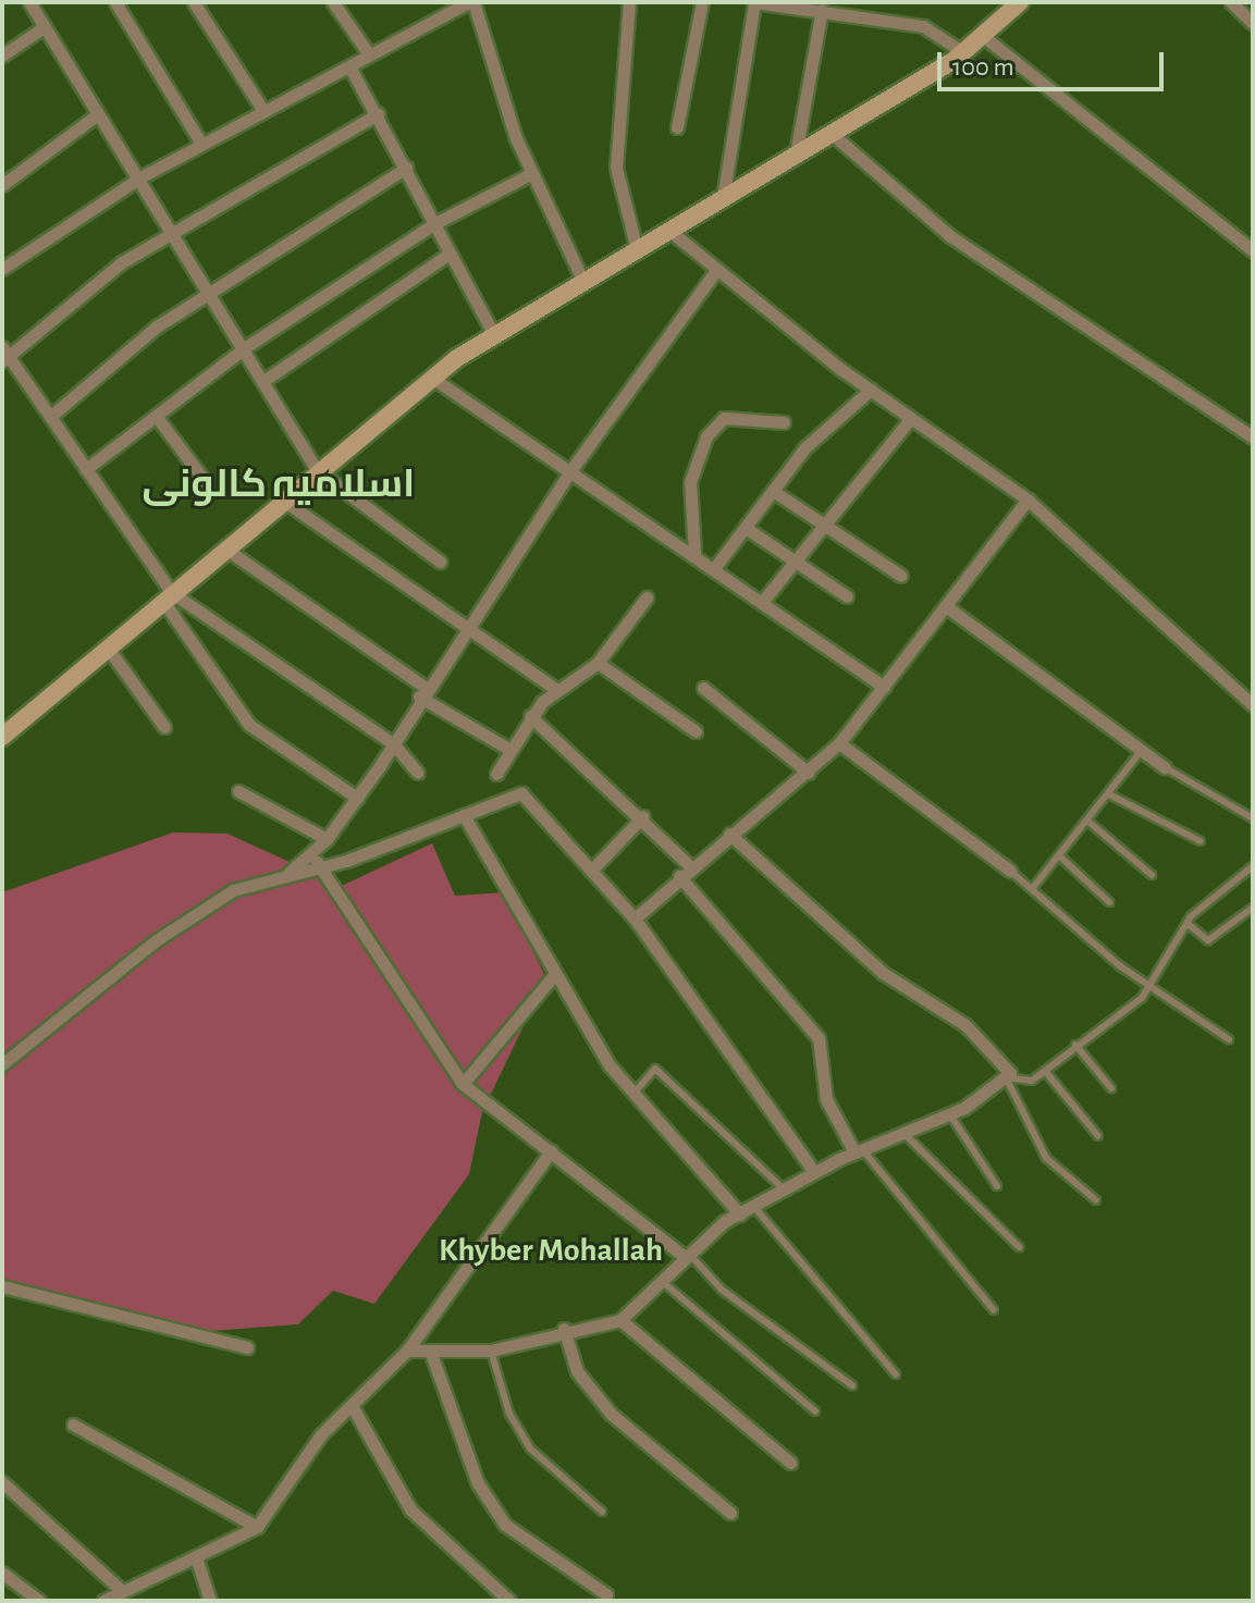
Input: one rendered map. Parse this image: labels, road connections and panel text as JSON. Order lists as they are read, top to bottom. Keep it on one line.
{"districts":["اسلامیہ کالونی","Khyber Mohallah"],"scale_bar":"100 m"}
